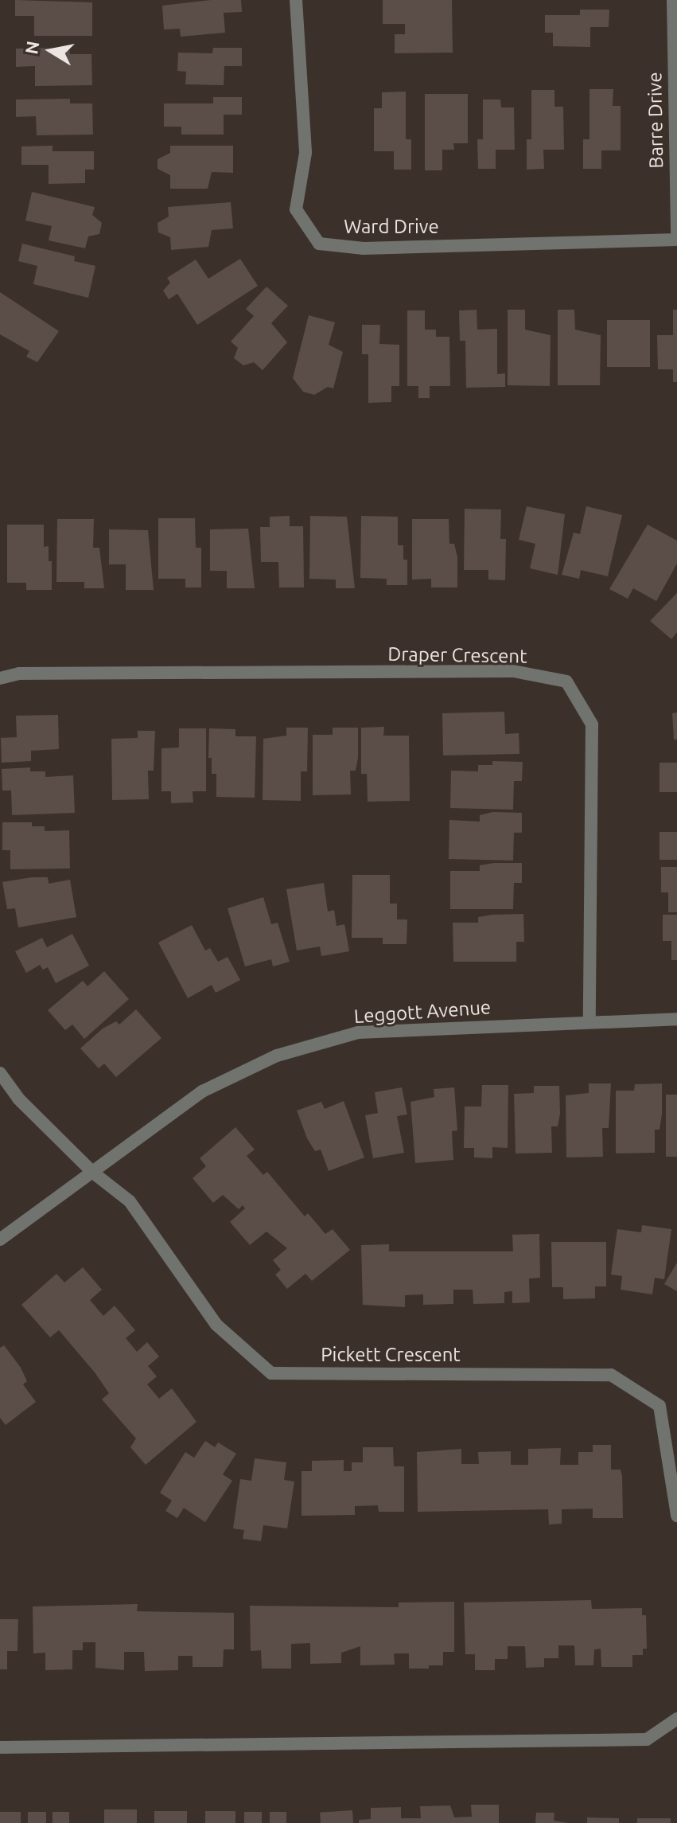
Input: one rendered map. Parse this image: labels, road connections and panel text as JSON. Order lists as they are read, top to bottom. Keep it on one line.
{"streets":{"street":["Barre Drive","Ward Drive","Draper Crescent","Leggott Avenue","Pickett Crescent"]},"crossings":[["Barre Drive","Ward Drive"],["Draper Crescent","Leggott Avenue"],["Leggott Avenue","Pickett Crescent"]],"north":"left"}
